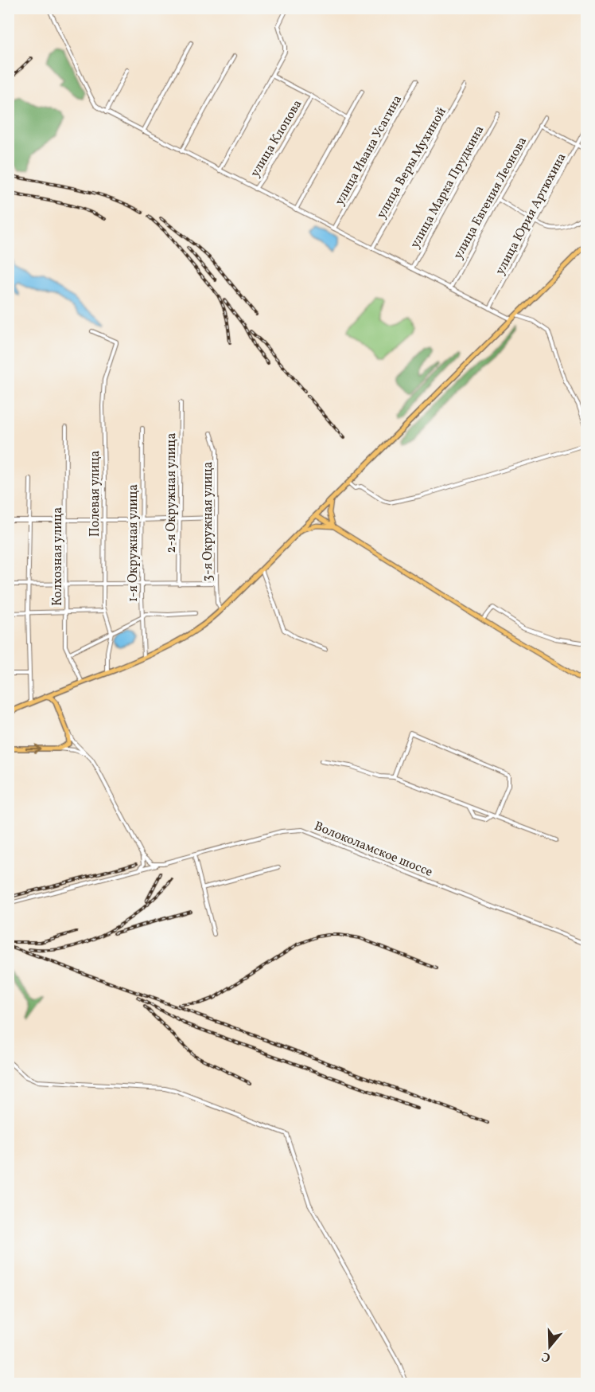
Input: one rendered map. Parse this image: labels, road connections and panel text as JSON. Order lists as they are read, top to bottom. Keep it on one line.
{"streets":{"street":["улица Клопова","улица Ивана Усагина","улица Веры Мухиной","улица Марка Прудкина","улица Евгения Леонова","улица Юрия Артюхина","2-я Окружная улица","Полевая улица","3-я Окружная улица","1-я Окружная улица","Колхозная улица","Волоколамское шоссе"]},"north":"bottom"}
